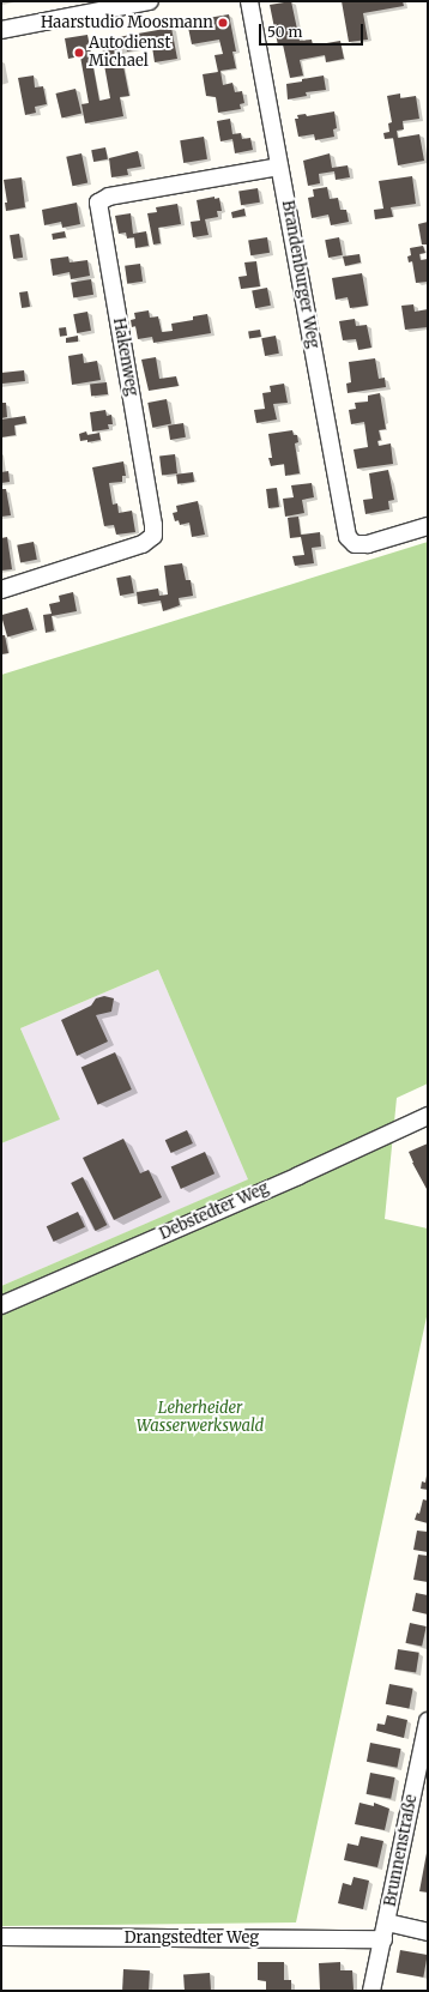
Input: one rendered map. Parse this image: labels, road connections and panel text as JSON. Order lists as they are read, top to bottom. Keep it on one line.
{"streets":{"street":["Brandenburger Weg","Hakenweg","Debstedter Weg","Brunnenstraße","Drangstedter Weg"]},"crossings":[["Brandenburger Weg","Hakenweg"],["Brunnenstraße","Drangstedter Weg"]],"parks":["Leherheider Wasserwerkswald"],"places":["Haarstudio Moosmann","Autodienst Michael"],"scale_bar":"50 m"}
